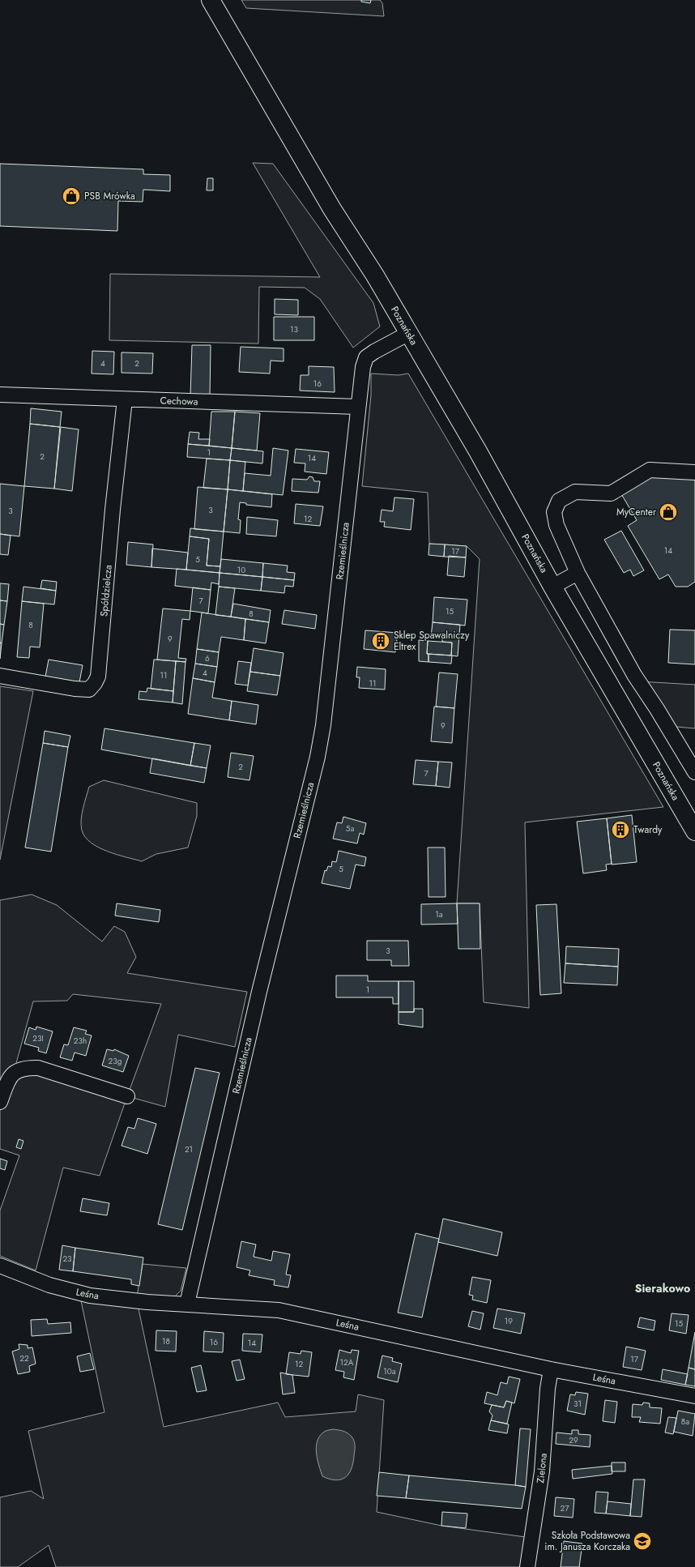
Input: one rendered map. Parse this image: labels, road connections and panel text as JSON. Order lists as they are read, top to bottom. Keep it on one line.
{"streets":{"main road":["Poznańska"],"street":["Cechowa","Rzemieślnicza","Spółdzielcza","Leśna","Zielona"]},"crossings":[["Poznańska","Rzemieślnicza"],["Cechowa","Rzemieślnicza"],["Cechowa","Spółdzielcza"],["Rzemieślnicza","Leśna"],["Leśna","Zielona"]],"districts":["Sierakowo"],"places":{"shop":["PSB Mrówka","MyCenter"],"building":["Sklep Spawalniczy Eltrex","Twardy"],"school or university":["Szkoła Podstawowa im. Janusza Korczaka"]},"house_numbers":["13","4","2","16","1","2","14","3","3","12","14","17","5","10","7","15","8","8","9","6","4","11","11","9","2","7","5a","5","1a","3","1","23I","23h","23g","21","23","19","15","18","16","14","22","17","12A","12","10a","31","8a","29","27"]}
